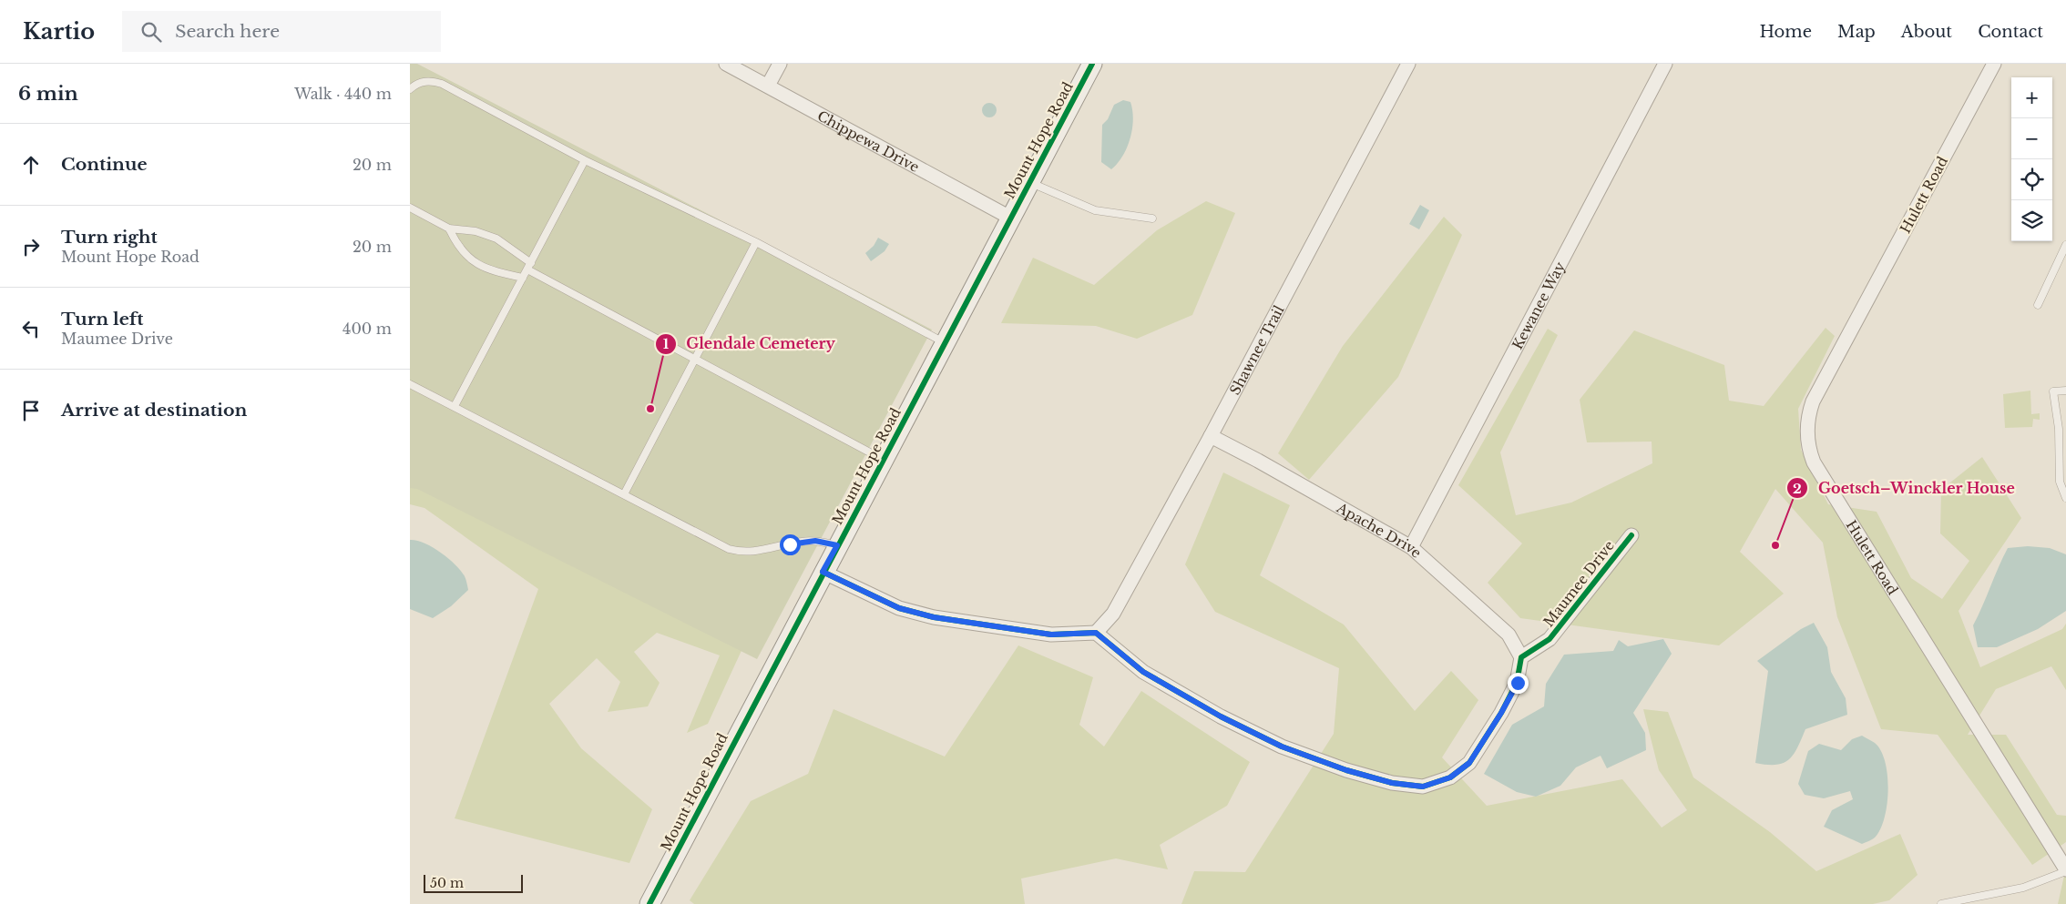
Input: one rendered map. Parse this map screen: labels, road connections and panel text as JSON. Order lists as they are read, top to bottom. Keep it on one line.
{"streets":{"street":["Chippewa Drive","Mount Hope Road","Hulett Road","Kewanee Way","Shawnee Trail","Apache Drive","Maumee Drive"]},"crossings":[["Chippewa Drive","Mount Hope Road"],["Kewanee Way","Apache Drive"],["Shawnee Trail","Apache Drive"],["Apache Drive","Maumee Drive"]],"places":["Glendale Cemetery","Goetsch–Winckler House"],"scale_bar":"50 m","page":{"header":"Kartio","search":"Search here","nav":["Home","Map","About","Contact"],"heading":["6 min","Walk · 440 m"],"map_buttons":["+","−"],"list":[["Continue","20 m"],["Turn right","Mount Hope Road","20 m"],["Turn left","Maumee Drive","400 m"],"Arrive at destination"],"scale":"50 m"}}
